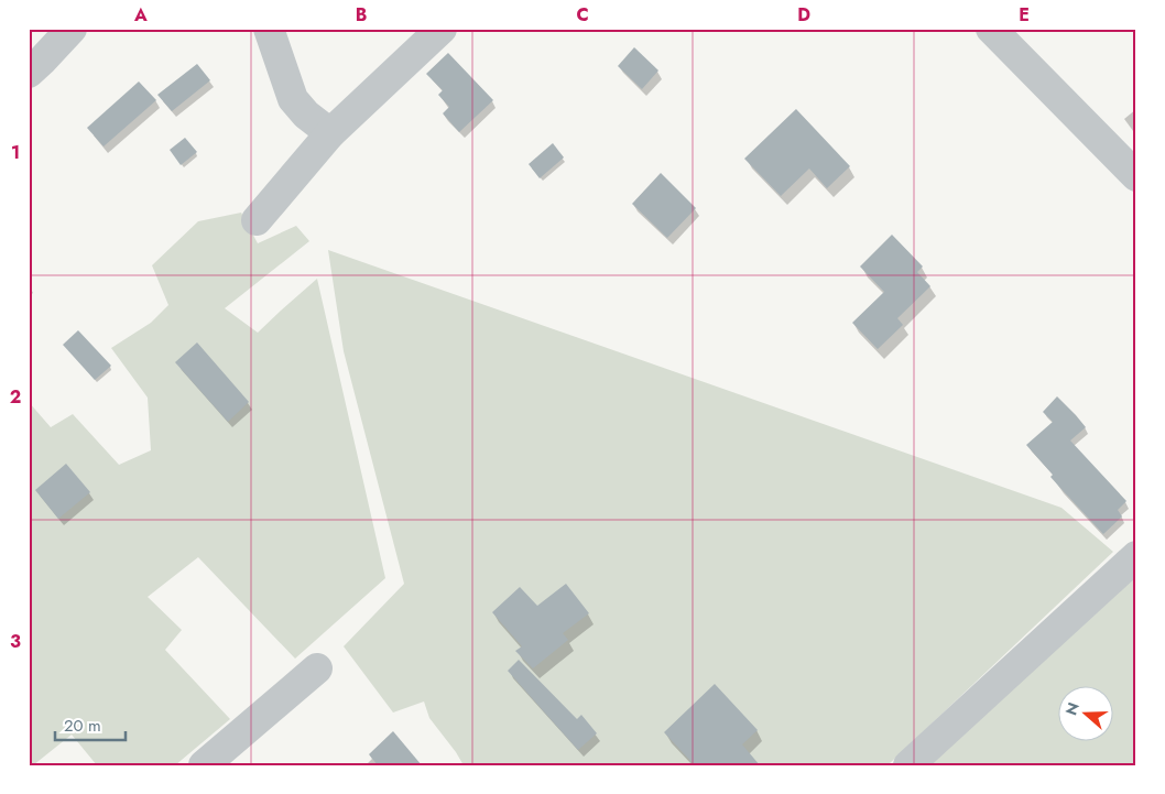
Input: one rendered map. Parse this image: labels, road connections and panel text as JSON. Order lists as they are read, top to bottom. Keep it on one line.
{"scale_bar":"20 m","north":"left","grid":{"columns":["A","B","C","D","E"],"rows":["1","2","3"]}}
